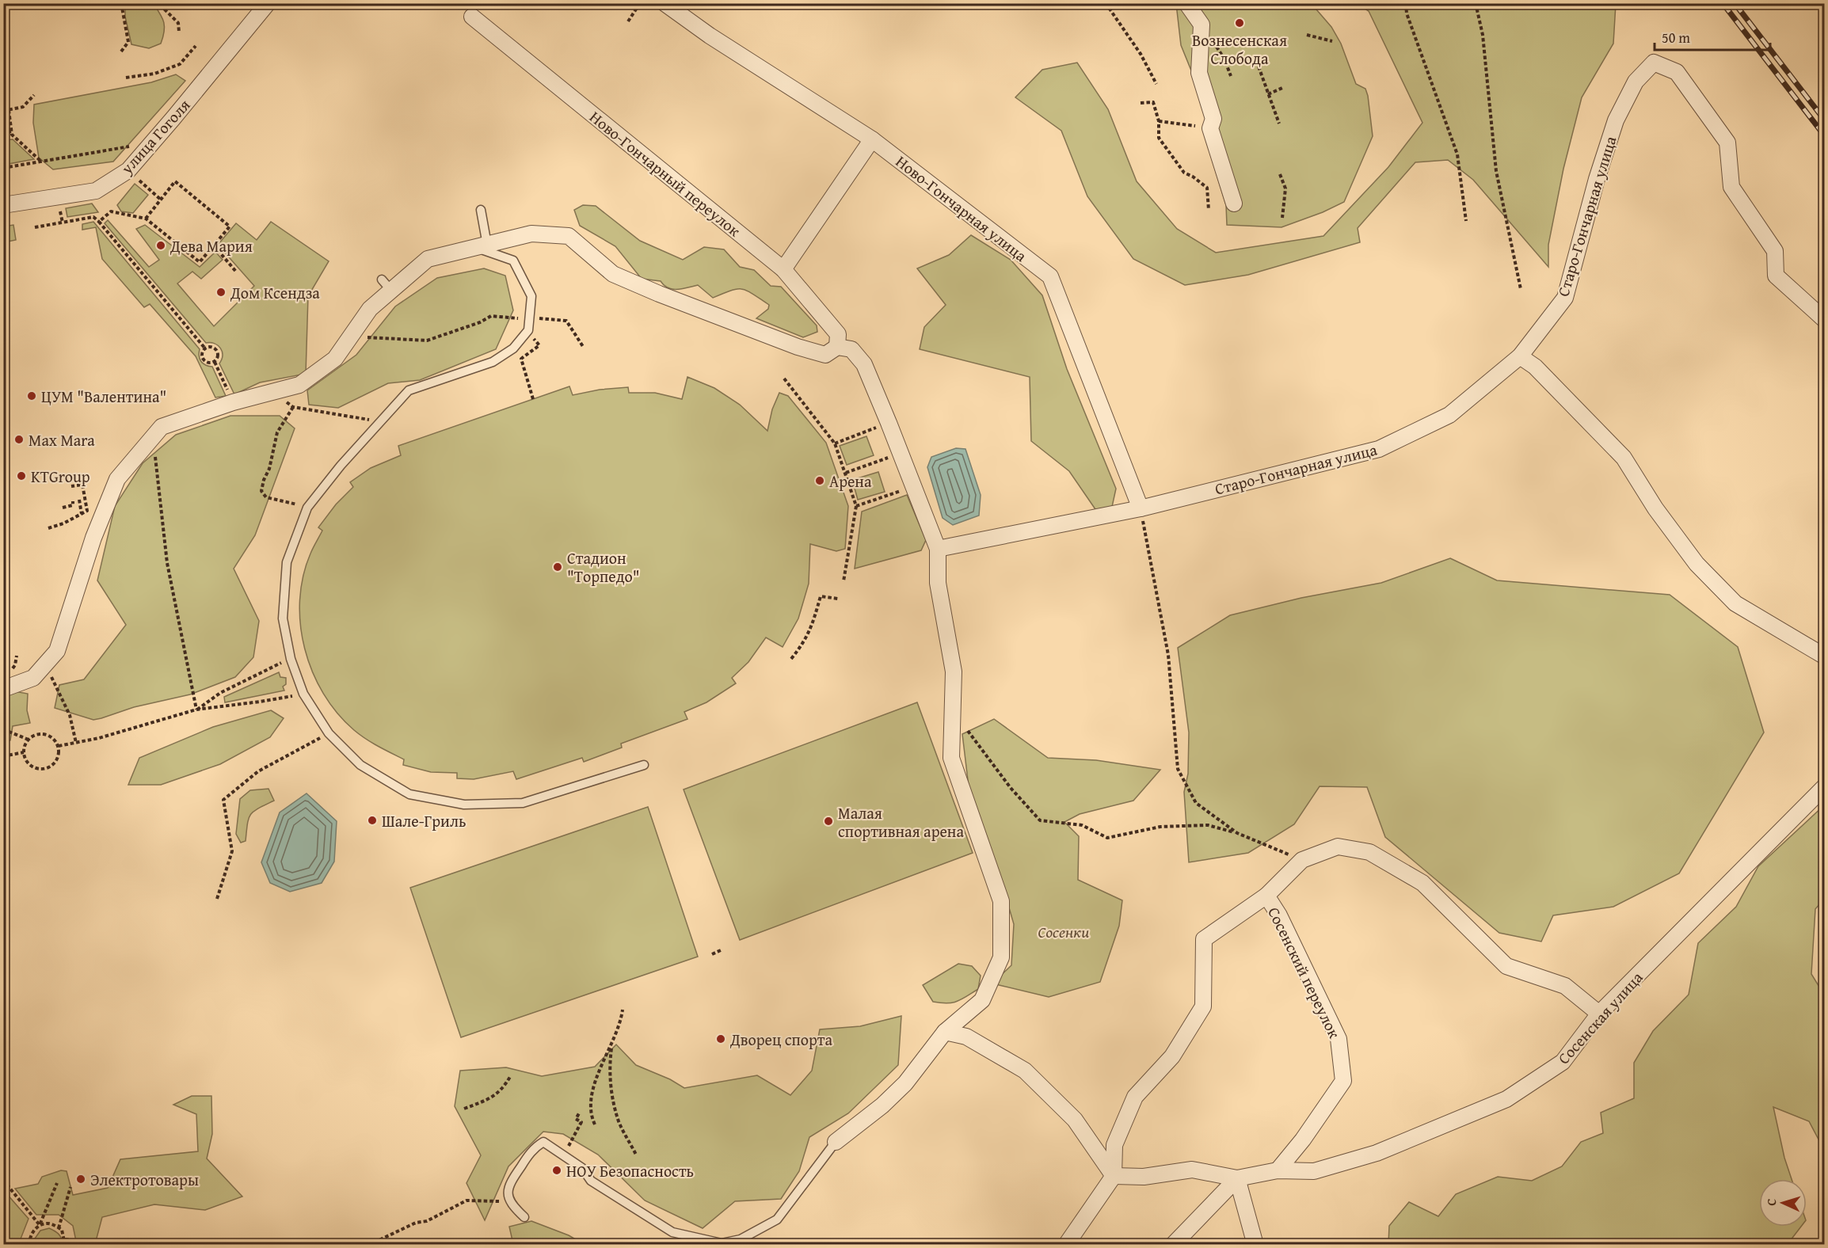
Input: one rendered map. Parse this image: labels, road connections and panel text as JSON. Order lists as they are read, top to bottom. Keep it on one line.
{"streets":{"street":["улица Гоголя","Ново-Гончарный переулок","Ново-Гончарная улица","Старо-Гончарная улица","Сосенский переулок","Сосенская улица"]},"crossings":[["Ново-Гончарная улица","Старо-Гончарная улица"],["Сосенский переулок","Сосенская улица"]],"parks":["Сосенки"],"places":["Вознесенская Слобода","Дева Мария","Дом Ксендза","ЦУМ \"Валентина\"","Max Mara","KTGroup","Арена","Стадион \"Торпедо\"","Шале-Гриль","Малая спортивная арена","Дворец спорта","НОУ Безопасность","Электротовары"],"scale_bar":"50 m","north":"left"}
